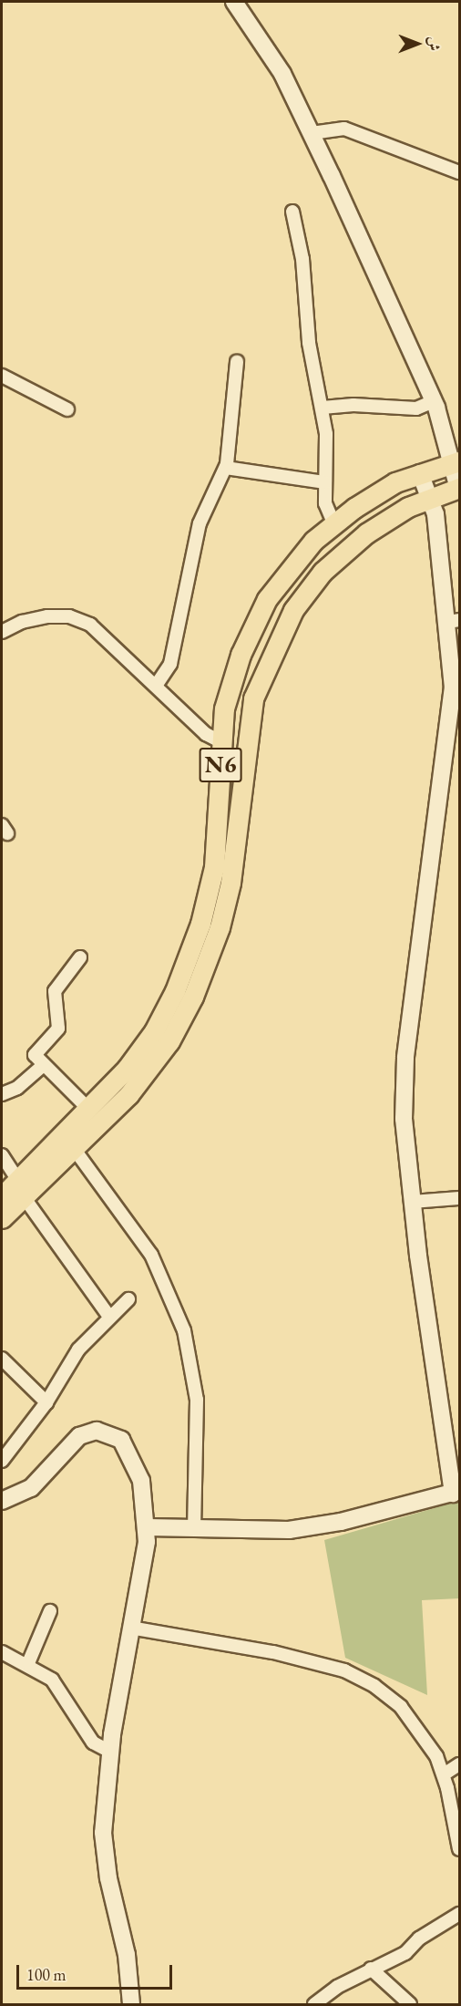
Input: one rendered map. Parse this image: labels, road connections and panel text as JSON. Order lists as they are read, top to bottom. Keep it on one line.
{"streets":{"main road":["N6"]},"scale_bar":"100 m","north":"right"}
